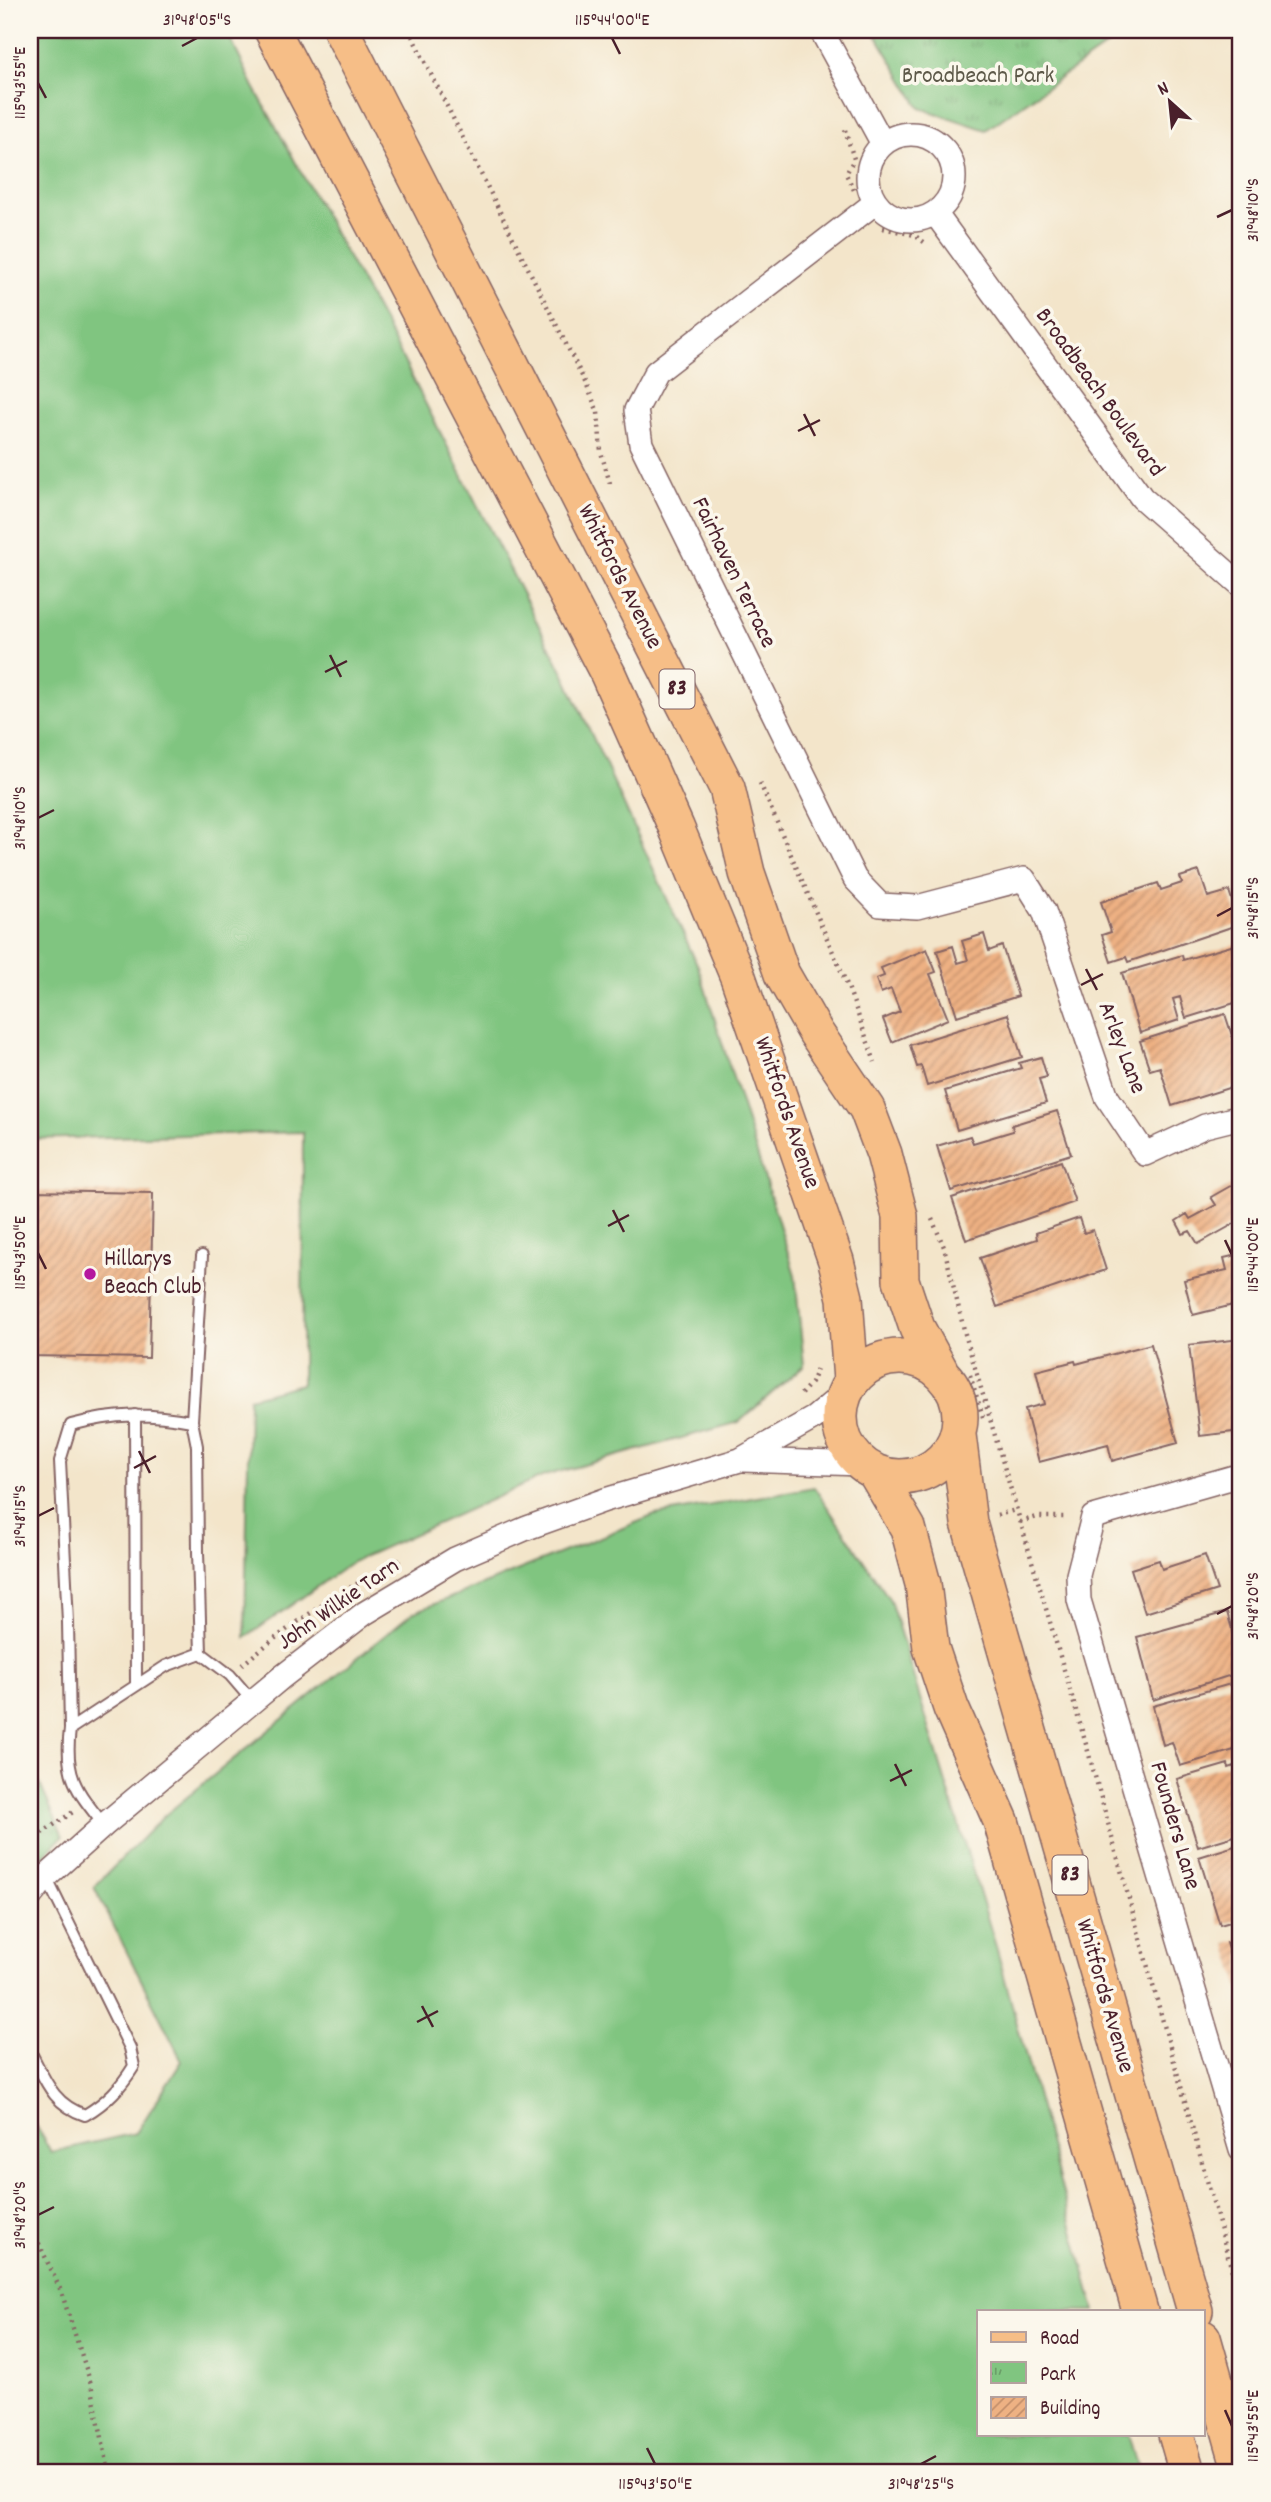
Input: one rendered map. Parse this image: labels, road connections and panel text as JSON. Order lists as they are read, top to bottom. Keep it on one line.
{"streets":{"main road":["Whitfords Avenue","83"],"street":["Broadbeach Boulevard","Fairhaven Terrace","Arley Lane","John Wilkie Tarn","Founders Lane"]},"crossings":[["Broadbeach Boulevard","Fairhaven Terrace"],["Fairhaven Terrace","Arley Lane"],["Whitfords Avenue","83"],["Whitfords Avenue","John Wilkie Tarn"],["83","John Wilkie Tarn"]],"parks":["Broadbeach Park"],"places":["Hillarys Beach Club"],"legend":["Road","Park","Building"],"north":"top left","coordinates":["31°48'05\"S","115°44'00\"E","115°43'55\"E","31°48'10\"S","31°48'15\"S","115°43'50\"E","31°48'20\"S","31°48'25\"S"]}
